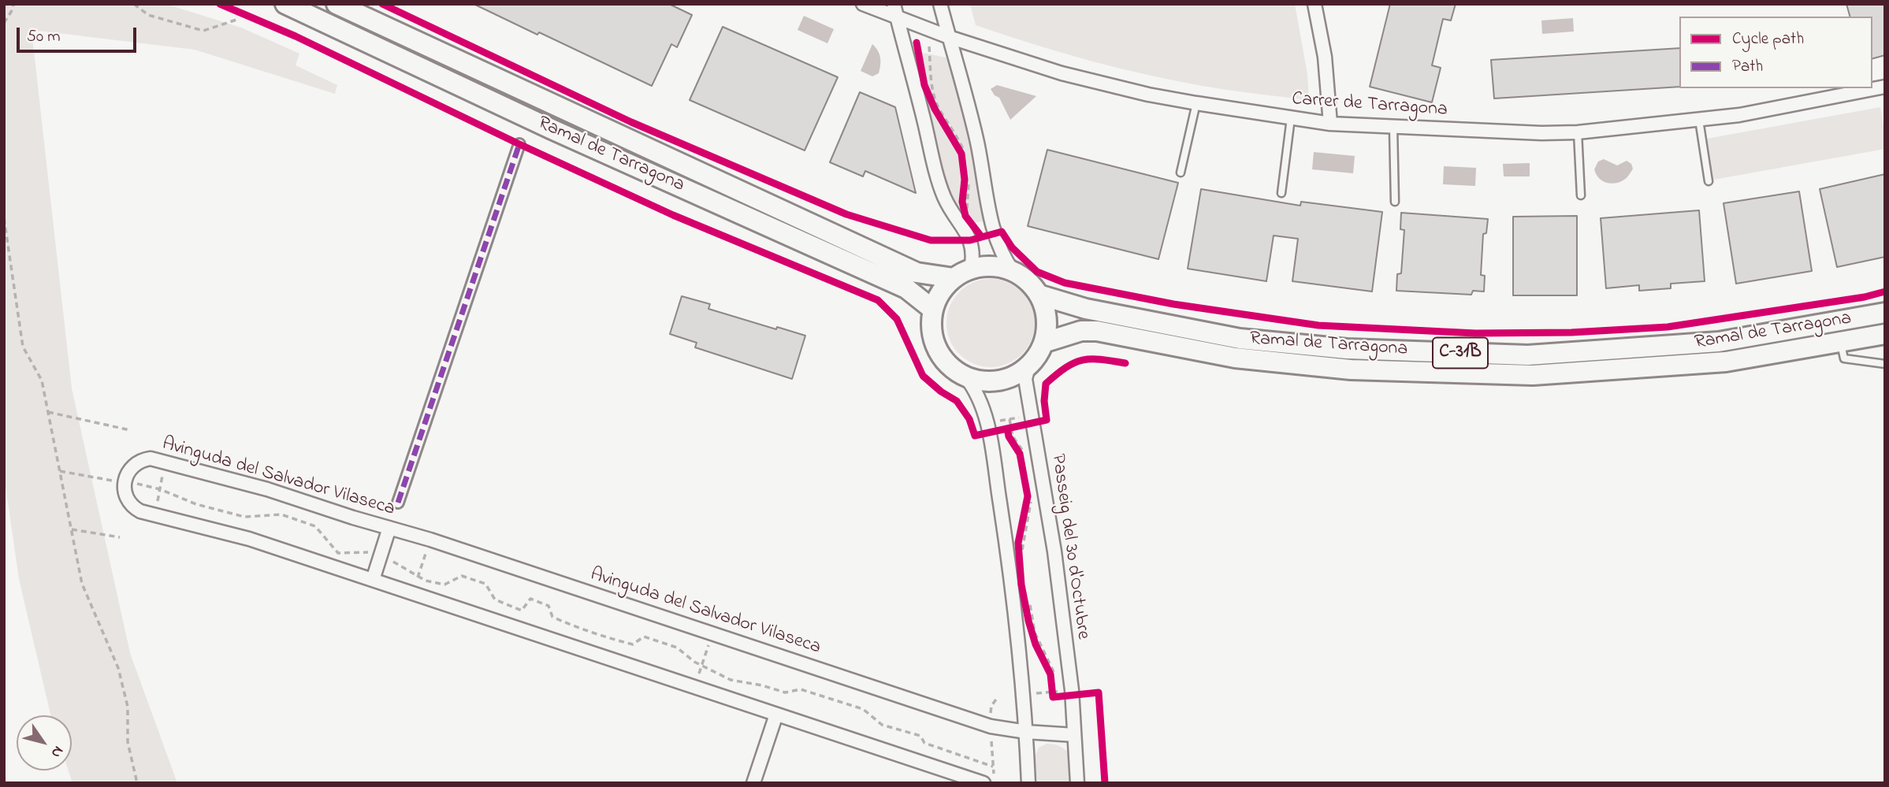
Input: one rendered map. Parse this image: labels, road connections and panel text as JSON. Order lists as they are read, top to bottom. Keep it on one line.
{"streets":{"main road":["Ramal de Tarragona","C-31B"],"street":["Carrer de Tarragona","Avinguda del Salvador Vilaseca","Passeig del 30 d'Octubre"]},"crossings":[["Ramal de Tarragona","C-31B"],["Ramal de Tarragona","Passeig del 30 d'Octubre"],["C-31B","Passeig del 30 d'Octubre"]],"legend":["Cycle path","Path"],"scale_bar":"50 m","north":"bottom right"}
